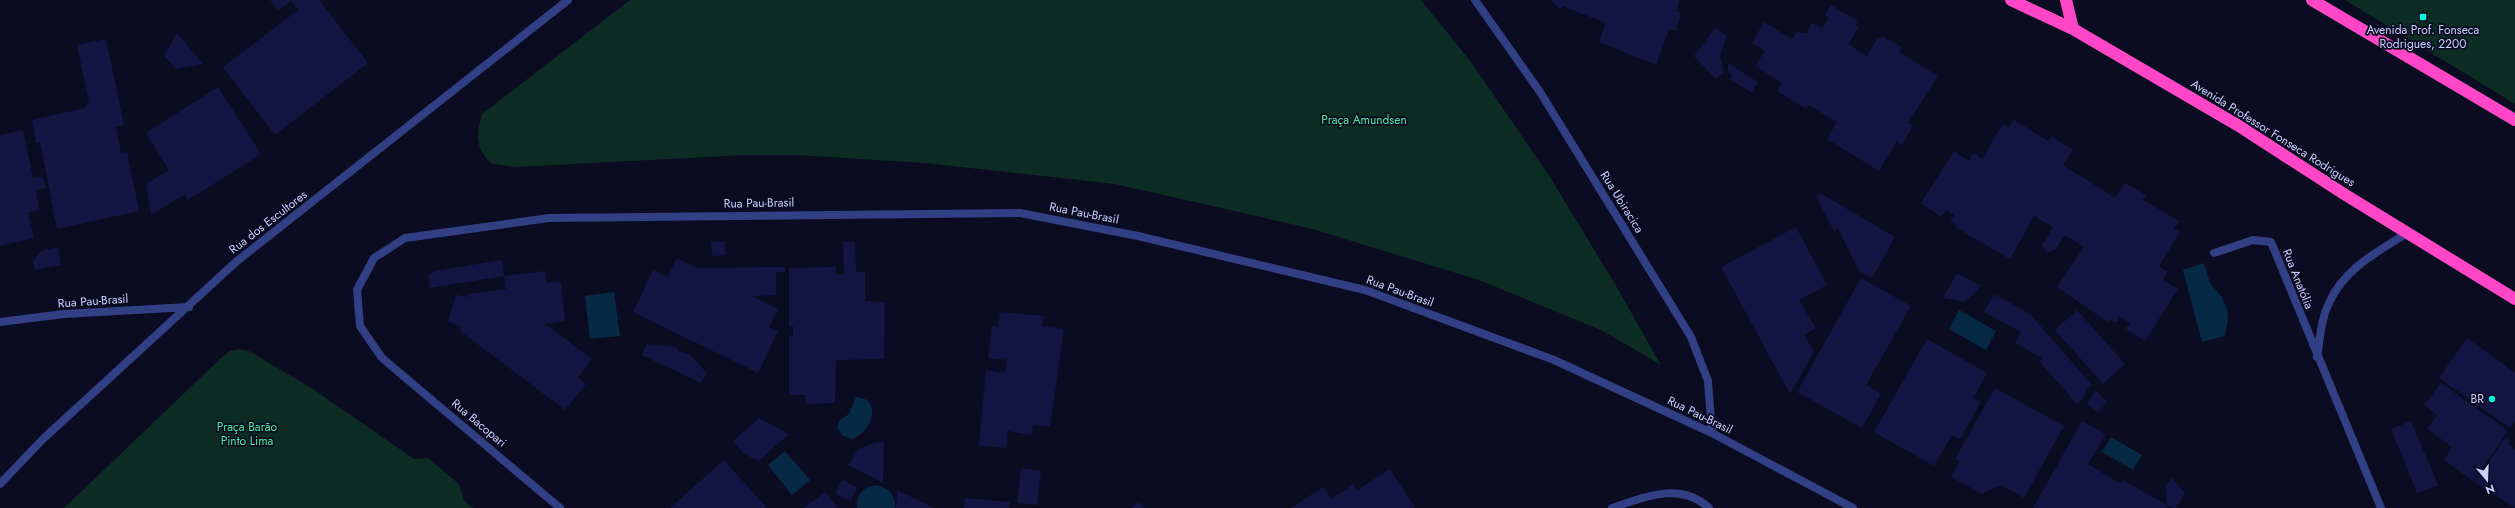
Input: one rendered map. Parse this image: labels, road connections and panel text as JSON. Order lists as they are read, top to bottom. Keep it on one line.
{"streets":{"highway":["Avenida Professor Fonseca Rodrigues"],"street":["Rua Ubiracica","Rua Pau-Brasil","Rua dos Escultores","Rua Anatólia","Rua Bacopari"]},"crossings":[["Avenida Professor Fonseca Rodrigues","Rua Anatólia"],["Rua Ubiracica","Rua Pau-Brasil"],["Rua Pau-Brasil","Rua dos Escultores"],["Rua Pau-Brasil","Rua Bacopari"]],"parks":["Praça Amundsen","Praça Barão Pinto Lima"],"places":{"transit":["Avenida Prof. Fonseca Rodrigues, 2200"],"other":["BR"]},"north":"bottom"}
